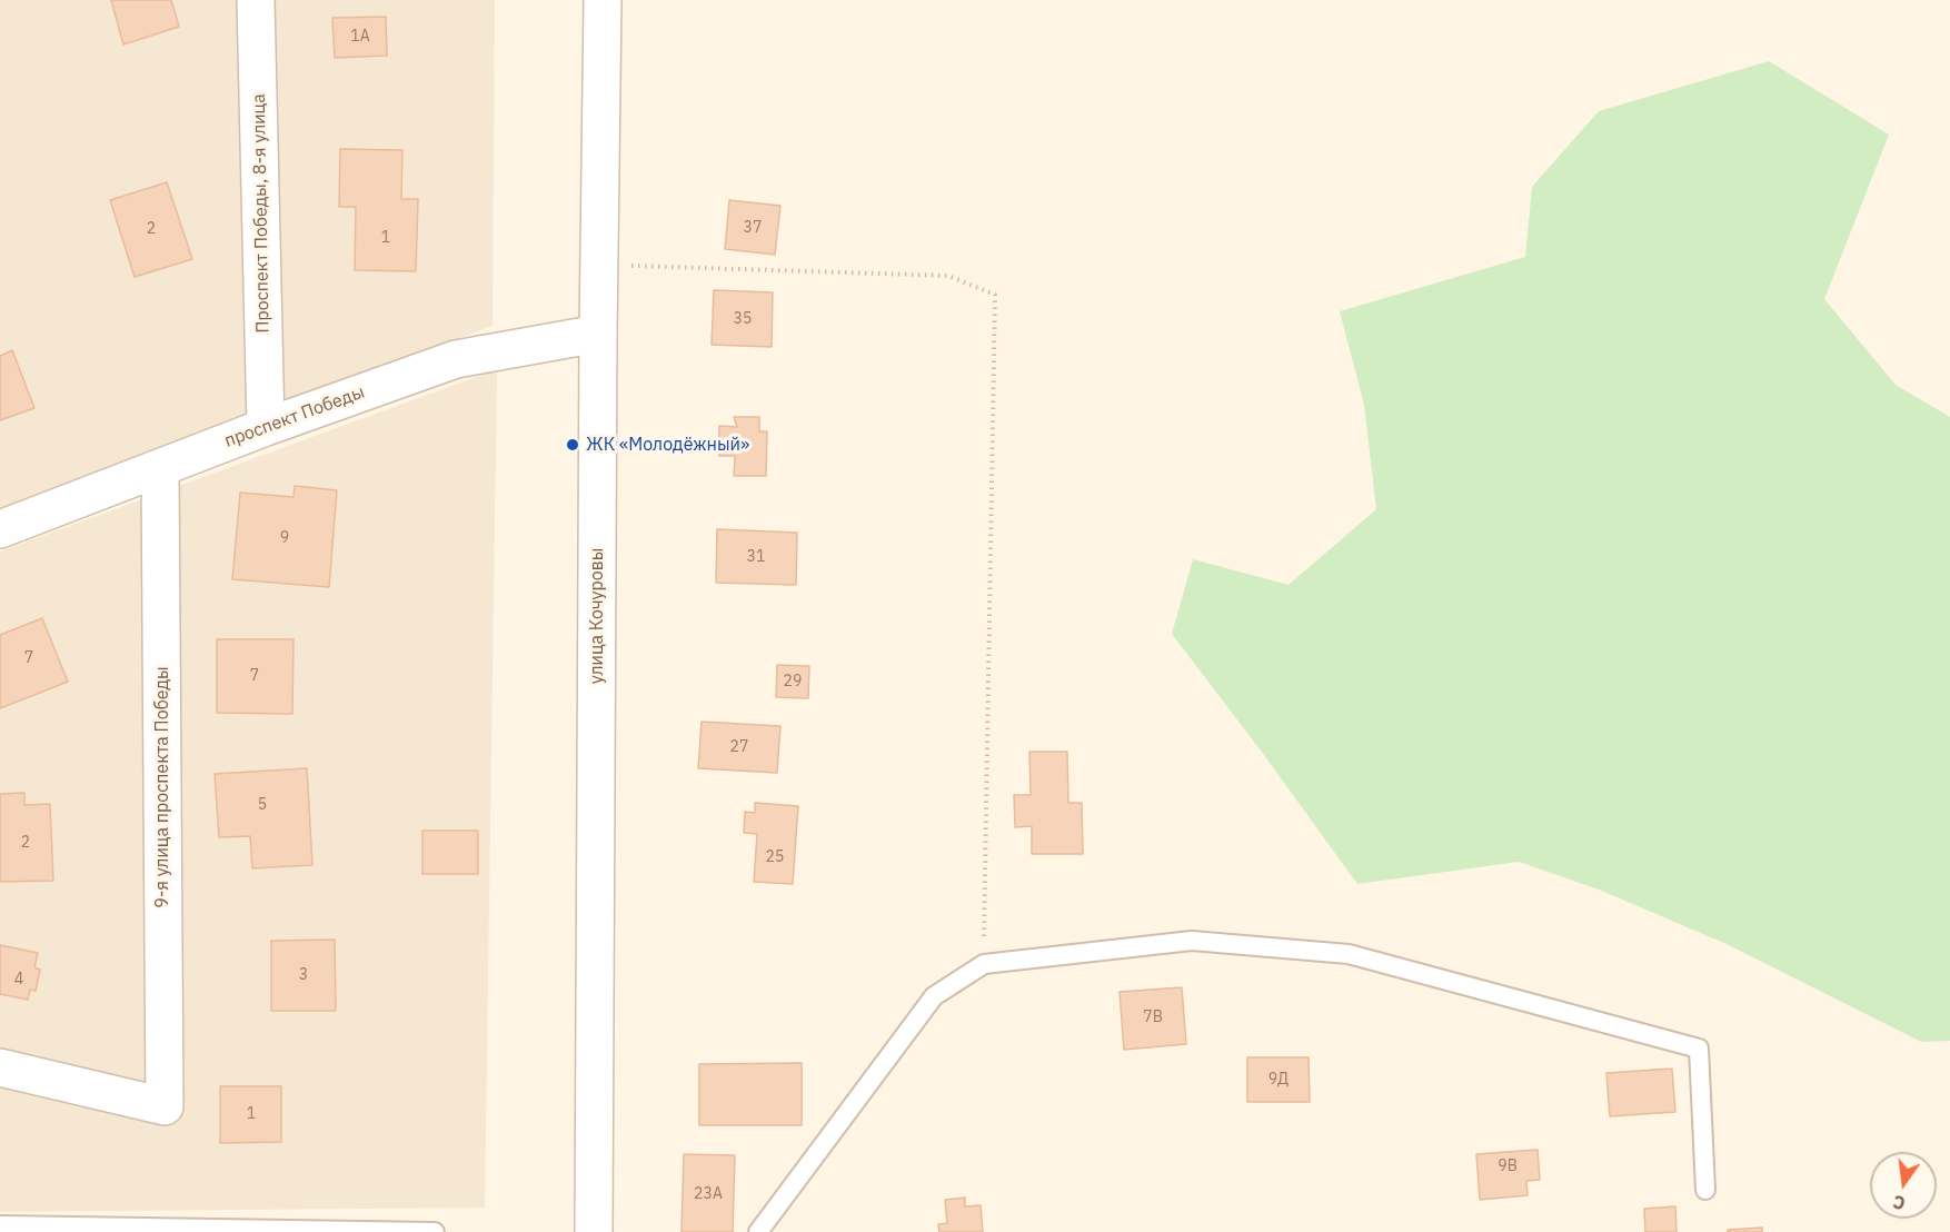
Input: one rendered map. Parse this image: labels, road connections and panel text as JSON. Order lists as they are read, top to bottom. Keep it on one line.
{"streets":{"street":["Проспект Победы, 8-я улица","проспект Победы","улица Кочуровы","9-я улица проспекта Победы"]},"crossings":[["Проспект Победы, 8-я улица","проспект Победы"],["проспект Победы","улица Кочуровы"],["проспект Победы","9-я улица проспекта Победы"]],"places":["ЖК «Молодёжный»"],"house_numbers":["1А","37","2","1","35","9","31","7","7","29","27","5","2","25","3","4","7В","9Д","1","9В","23А"],"north":"bottom"}
